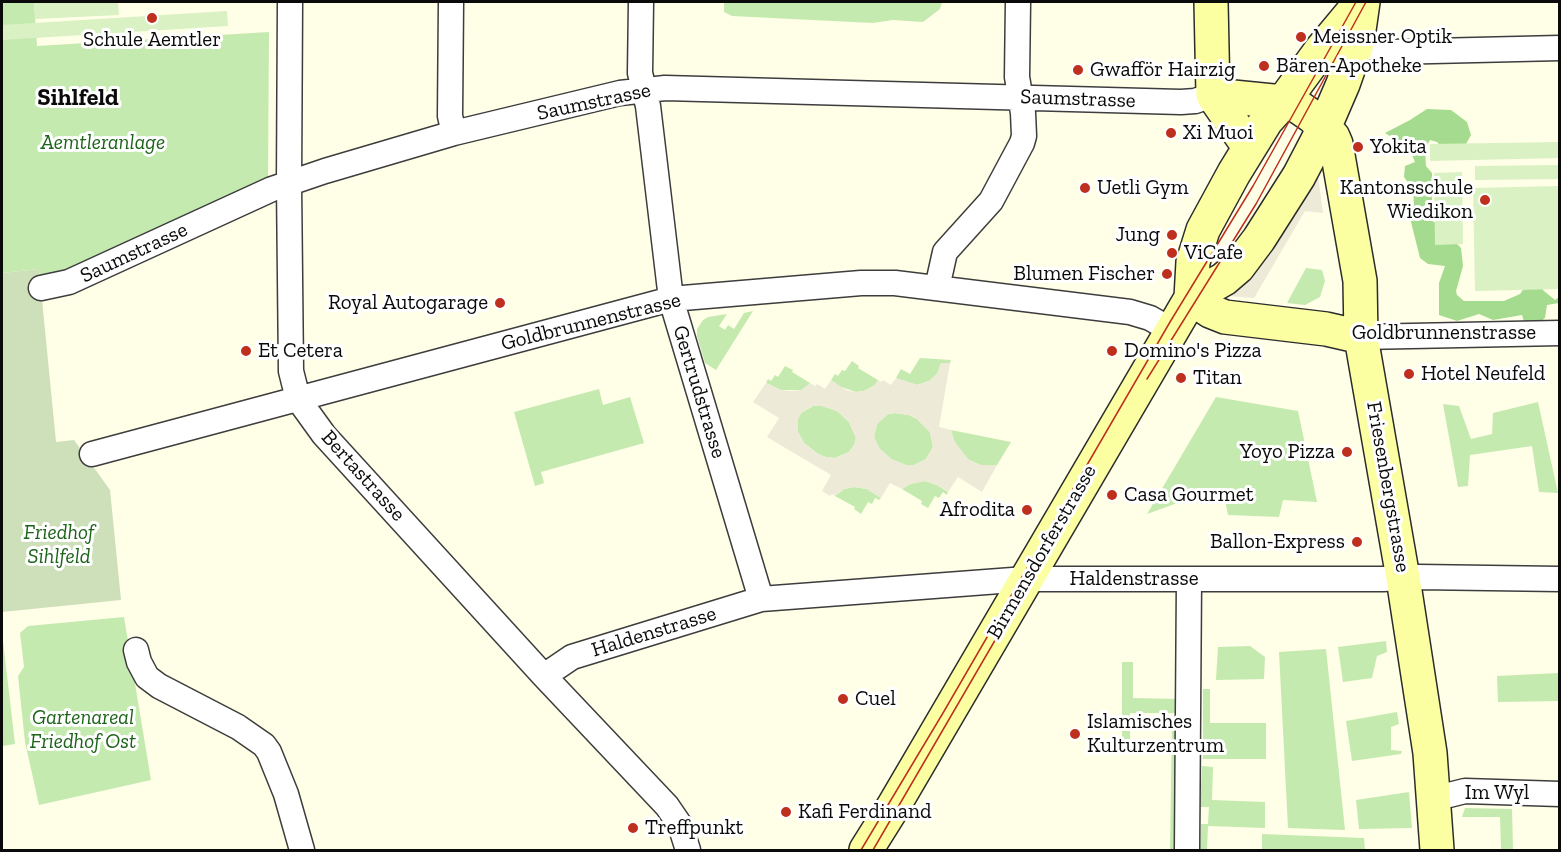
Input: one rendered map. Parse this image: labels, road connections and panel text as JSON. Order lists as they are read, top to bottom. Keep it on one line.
{"streets":{"main road":["Goldbrunnenstrasse","Friesenbergstrasse","Birmensdorferstrasse"],"street":["Saumstrasse","Gertrudstrasse","Bertastrasse","Haldenstrasse","Im Wyl"]},"crossings":[["Saumstrasse","Gertrudstrasse"],["Saumstrasse","Bertastrasse"],["Goldbrunnenstrasse","Gertrudstrasse"],["Goldbrunnenstrasse","Bertastrasse"],["Goldbrunnenstrasse","Friesenbergstrasse"],["Goldbrunnenstrasse","Birmensdorferstrasse"],["Gertrudstrasse","Haldenstrasse"],["Bertastrasse","Haldenstrasse"],["Friesenbergstrasse","Birmensdorferstrasse"],["Friesenbergstrasse","Haldenstrasse"],["Friesenbergstrasse","Im Wyl"],["Birmensdorferstrasse","Haldenstrasse"]],"districts":["Sihlfeld"],"parks":["Aemtleranlage","Friedhof Sihlfeld","Gartenareal Friedhof Ost"],"places":["Schule Aemtler","Meissner Optik","Bären-Apotheke","Gwafför Hairzig","Xi Muoi","Yokita","Uetli Gym","Kantonsschule Wiedikon","Jung","ViCafe","Blumen Fischer","Royal Autogarage","Et Cetera","Domino's Pizza","Hotel Neufeld","Titan","Yoyo Pizza","Casa Gourmet","Afrodita","Ballon-Express","Cuel","Islamisches Kulturzentrum","Kafi Ferdinand","Treffpunkt"]}
